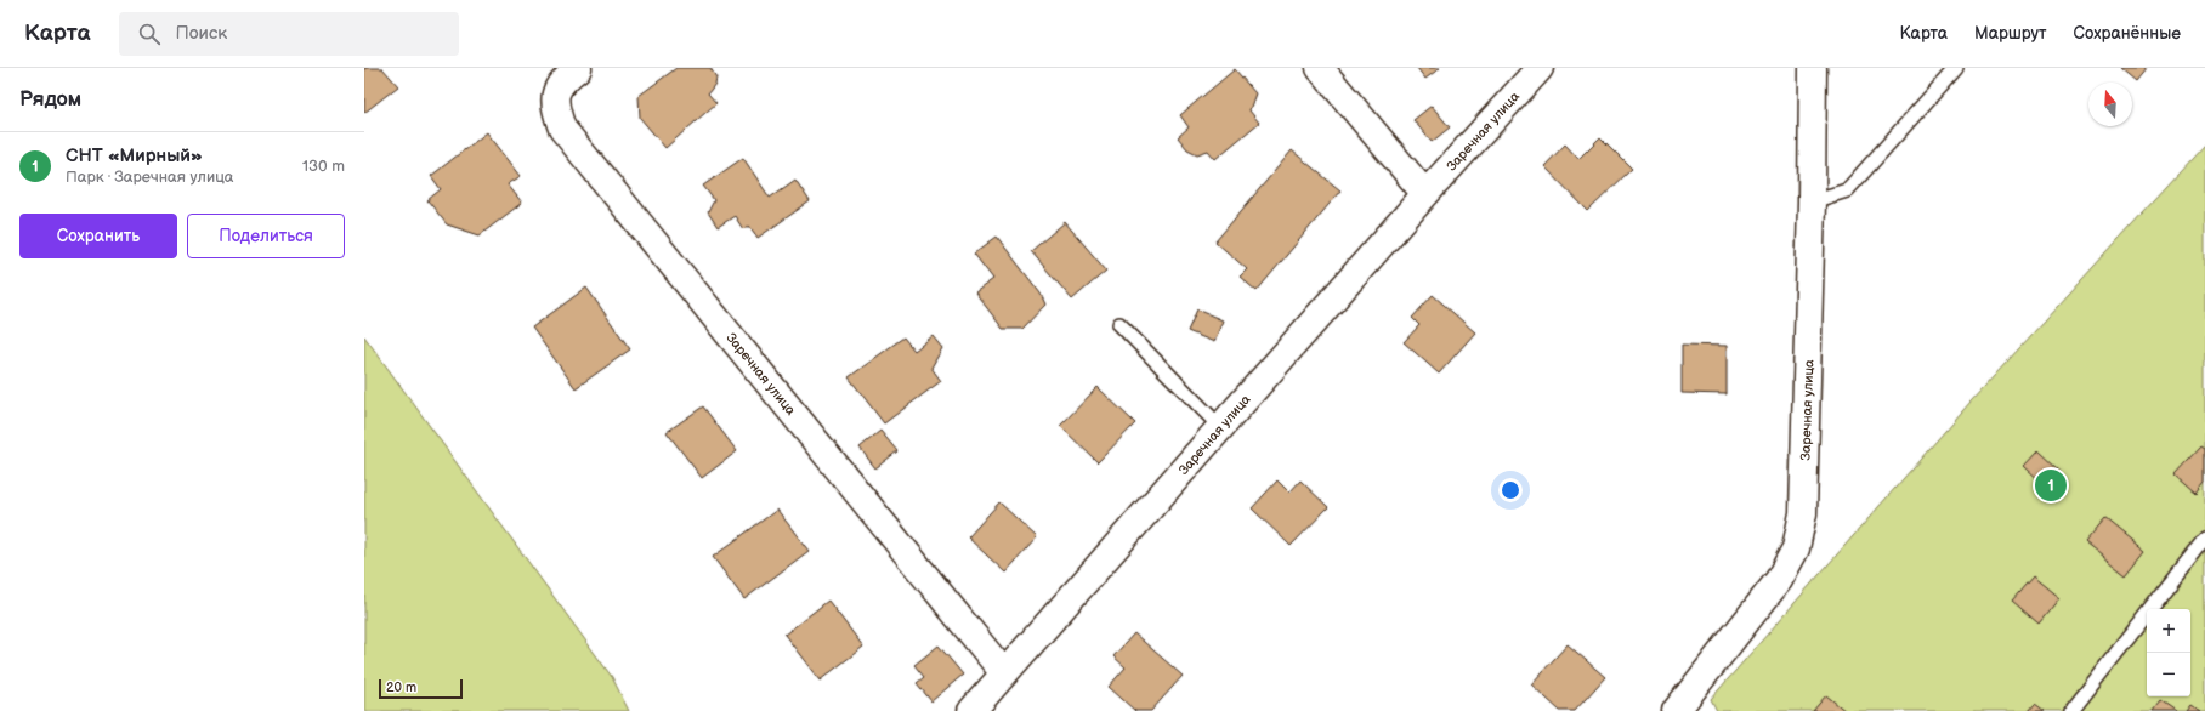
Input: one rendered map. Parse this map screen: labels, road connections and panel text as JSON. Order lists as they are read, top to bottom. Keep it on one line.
{"streets":{"street":["Заречная улица"]},"scale_bar":"20 m","north":"top","page":{"header":"Карта","search":"Поиск","nav":["Карта","Маршрут","Сохранённые"],"heading":"Рядом","list":[{"mark":"1","name":"СНТ «Мирный»","note":"Парк · Заречная улица","value":"130 m"}],"buttons":["Сохранить","Поделиться"],"pins":"1","map_buttons":["+","−"],"scale":"20 m"}}
